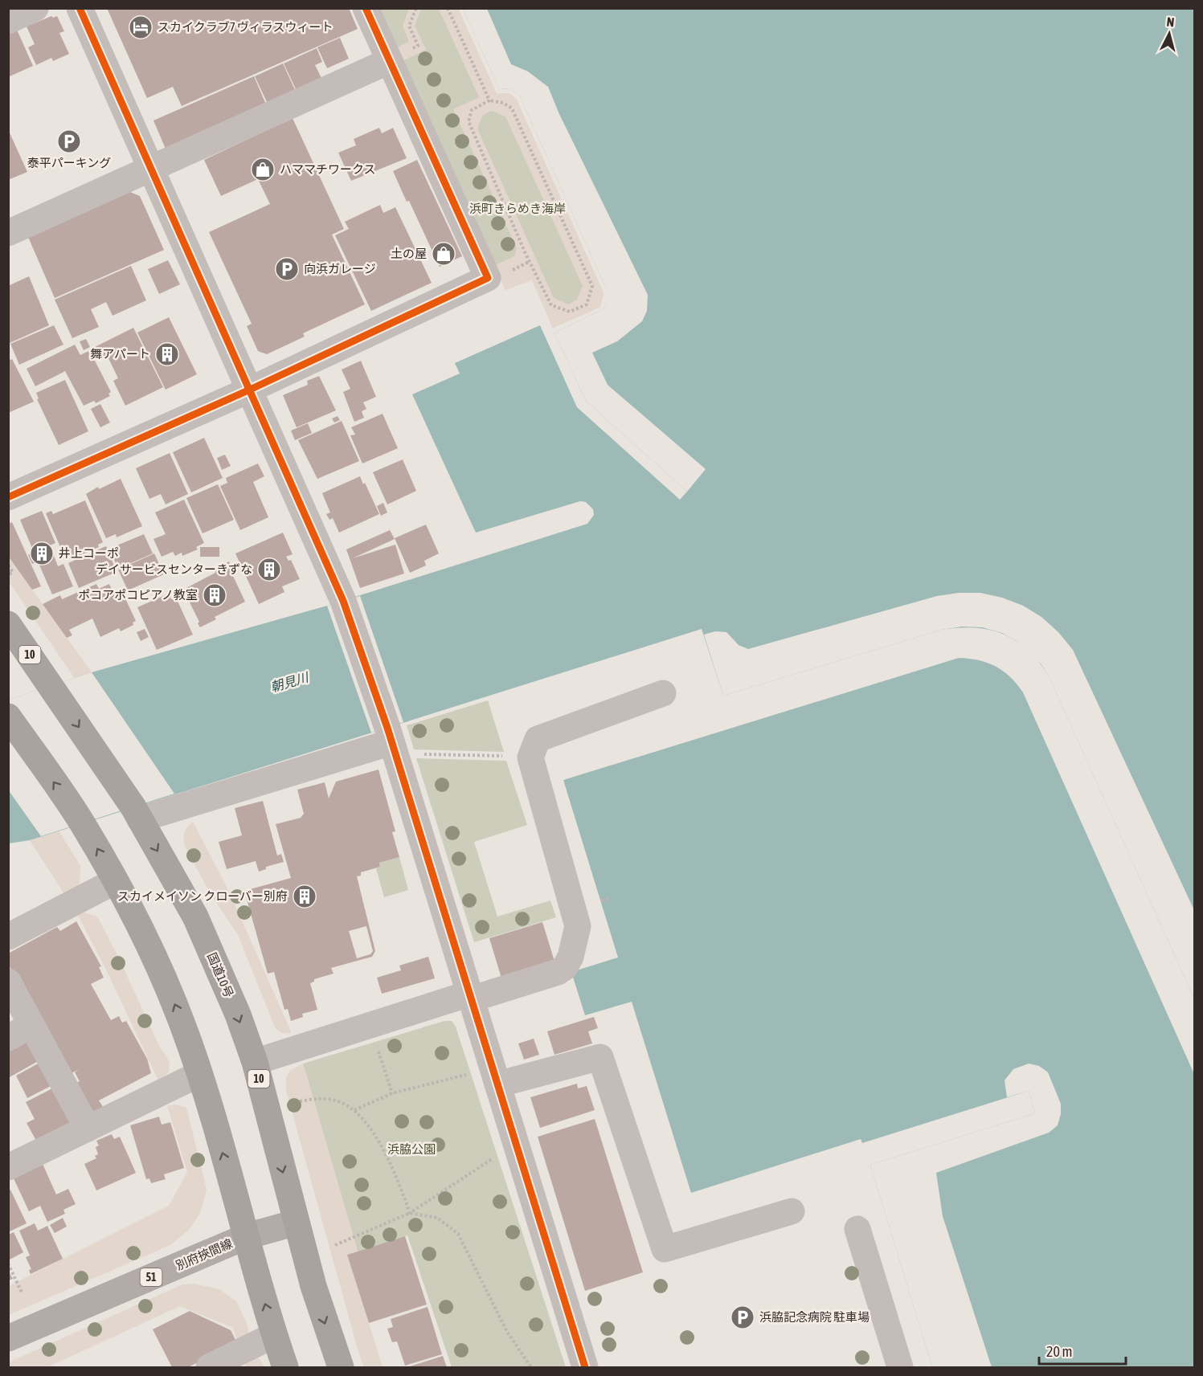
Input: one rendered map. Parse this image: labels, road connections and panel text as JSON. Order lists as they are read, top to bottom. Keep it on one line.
{"streets":{"highway":["10","国道10号"],"main road":["別府挾間線","51"]},"crossings":[["国道10号","別府挾間線"]],"water":["朝見川"],"parks":["浜町きらめき海岸","浜脇公園"],"places":{"hotel":["スカイクラブ7 ヴィラスウィート"],"parking":["泰平パーキング","向浜ガレージ","浜脇記念病院 駐車場"],"shop":["ハママチワークス","土の屋"],"building":["舞アパート","井上コーポ","デイサービスセンターきずな","ポコアポコピアノ教室","スカイメイソン クローバー別府"]},"scale_bar":"20 m","north":"top"}
